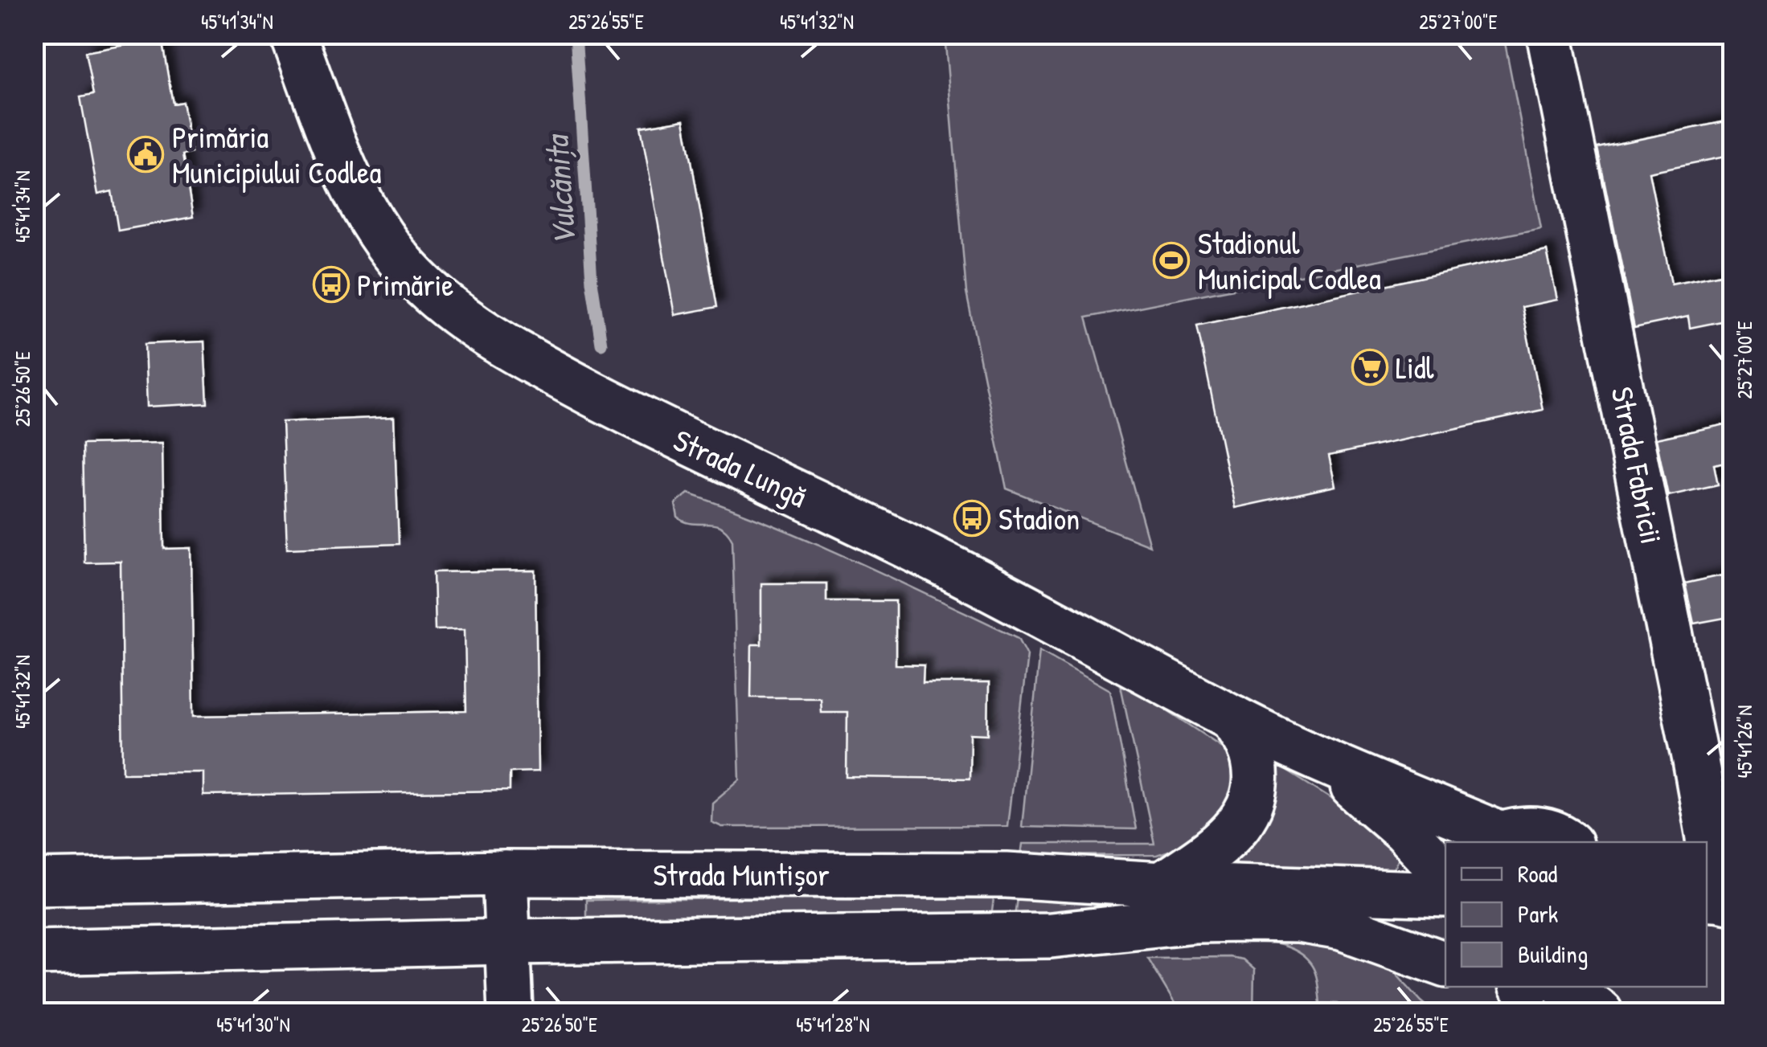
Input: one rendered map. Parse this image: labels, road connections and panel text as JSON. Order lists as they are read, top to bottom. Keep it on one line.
{"streets":{"main road":["Strada Fabricii","Strada Lungă","Strada Muntișor"]},"water":["Vulcănița"],"places":{"public building":["Primăria Municipiului Codlea"],"sports":["Stadionul Municipal Codlea"],"bus stop":["Primărie","Stadion"],"supermarket":["Lidl"]},"legend":["Road","Park","Building"],"coordinates":["45°41'34\"N","25°26'55\"E","45°41'32\"N","25°27'00\"E","25°26'50\"E","45°41'26\"N","45°41'30\"N","45°41'28\"N"]}
